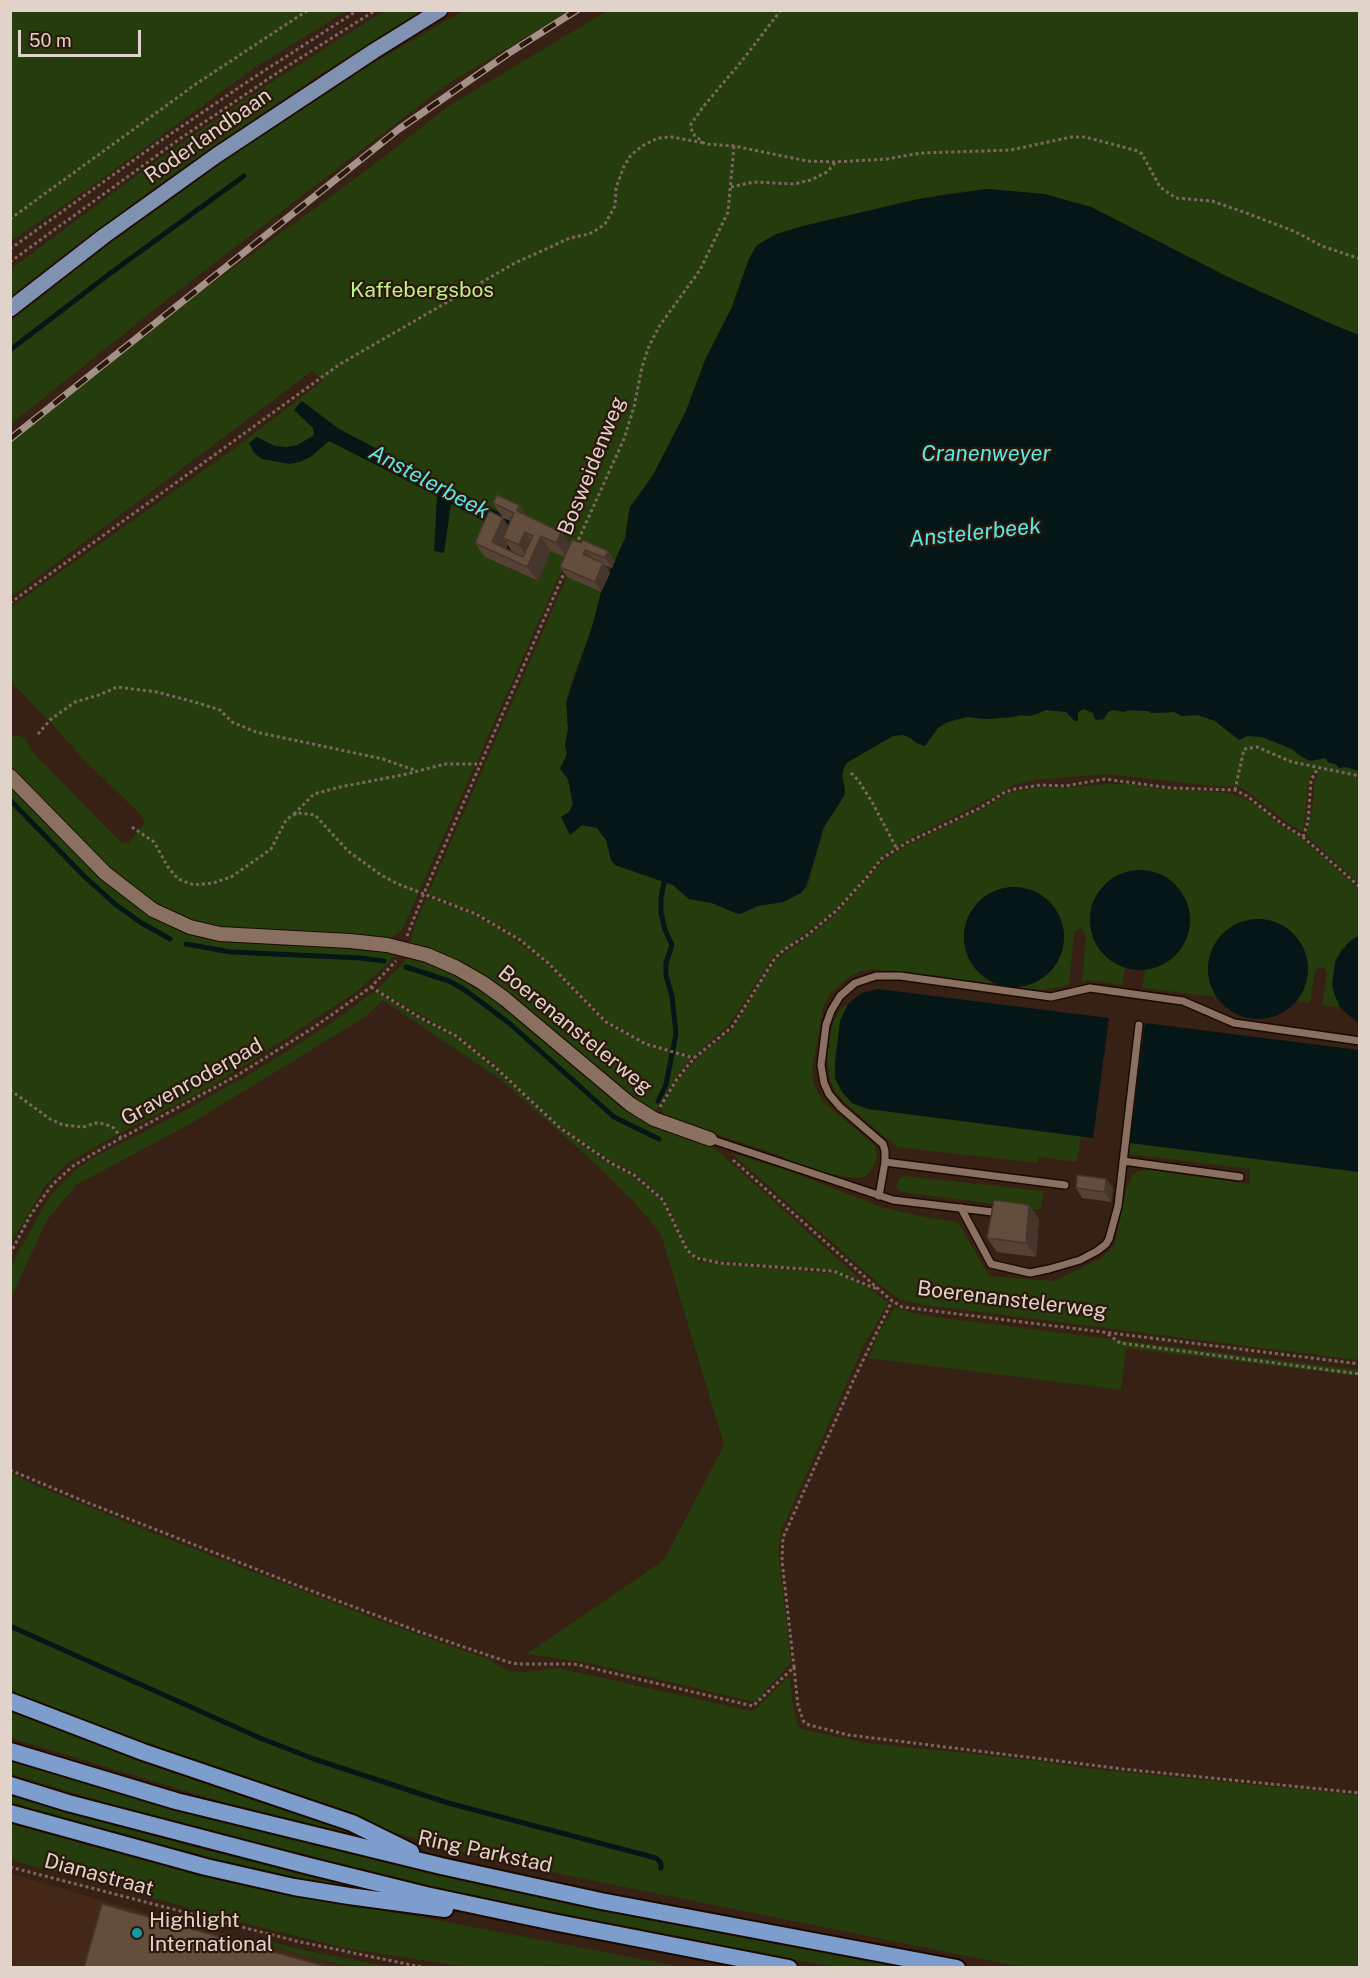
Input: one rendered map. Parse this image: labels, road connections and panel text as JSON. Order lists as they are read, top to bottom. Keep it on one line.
{"streets":{"highway":["Ring Parkstad"],"main road":["Roderlandbaan"],"street":["Boerenanstelerweg"],"path":["Bosweidenweg","Gravenroderpad","Dianastraat"]},"crossings":[["Bosweidenweg","Boerenanstelerweg"],["Bosweidenweg","Gravenroderpad"],["Boerenanstelerweg","Gravenroderpad"]],"water":["Cranenweyer","Anstelerbeek"],"parks":["Kaffebergsbos"],"places":["Highlight International"],"scale_bar":"50 m"}
